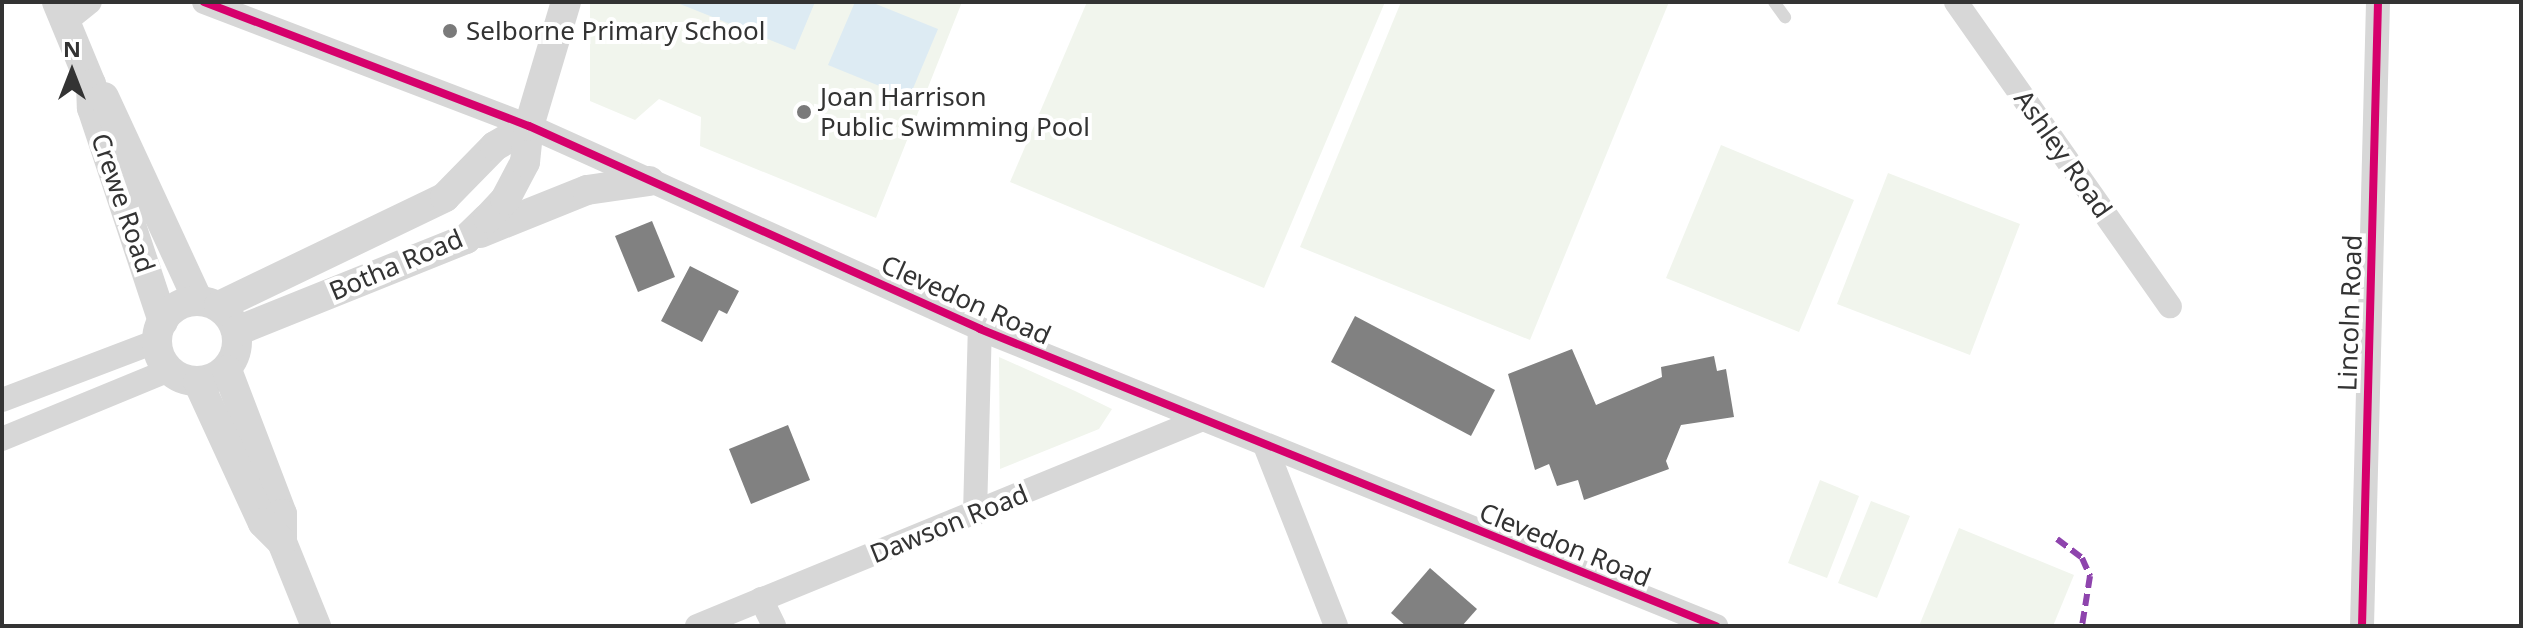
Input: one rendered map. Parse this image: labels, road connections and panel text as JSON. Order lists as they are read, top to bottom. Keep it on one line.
{"streets":{"street":["Ashley Road","Crewe Road","Botha Road","Clevedon Road","Lincoln Road","Dawson Road"]},"crossings":[["Crewe Road","Botha Road"],["Botha Road","Clevedon Road"],["Clevedon Road","Dawson Road"]],"places":["Selborne Primary School","Joan Harrison Public Swimming Pool"],"north":"top"}
